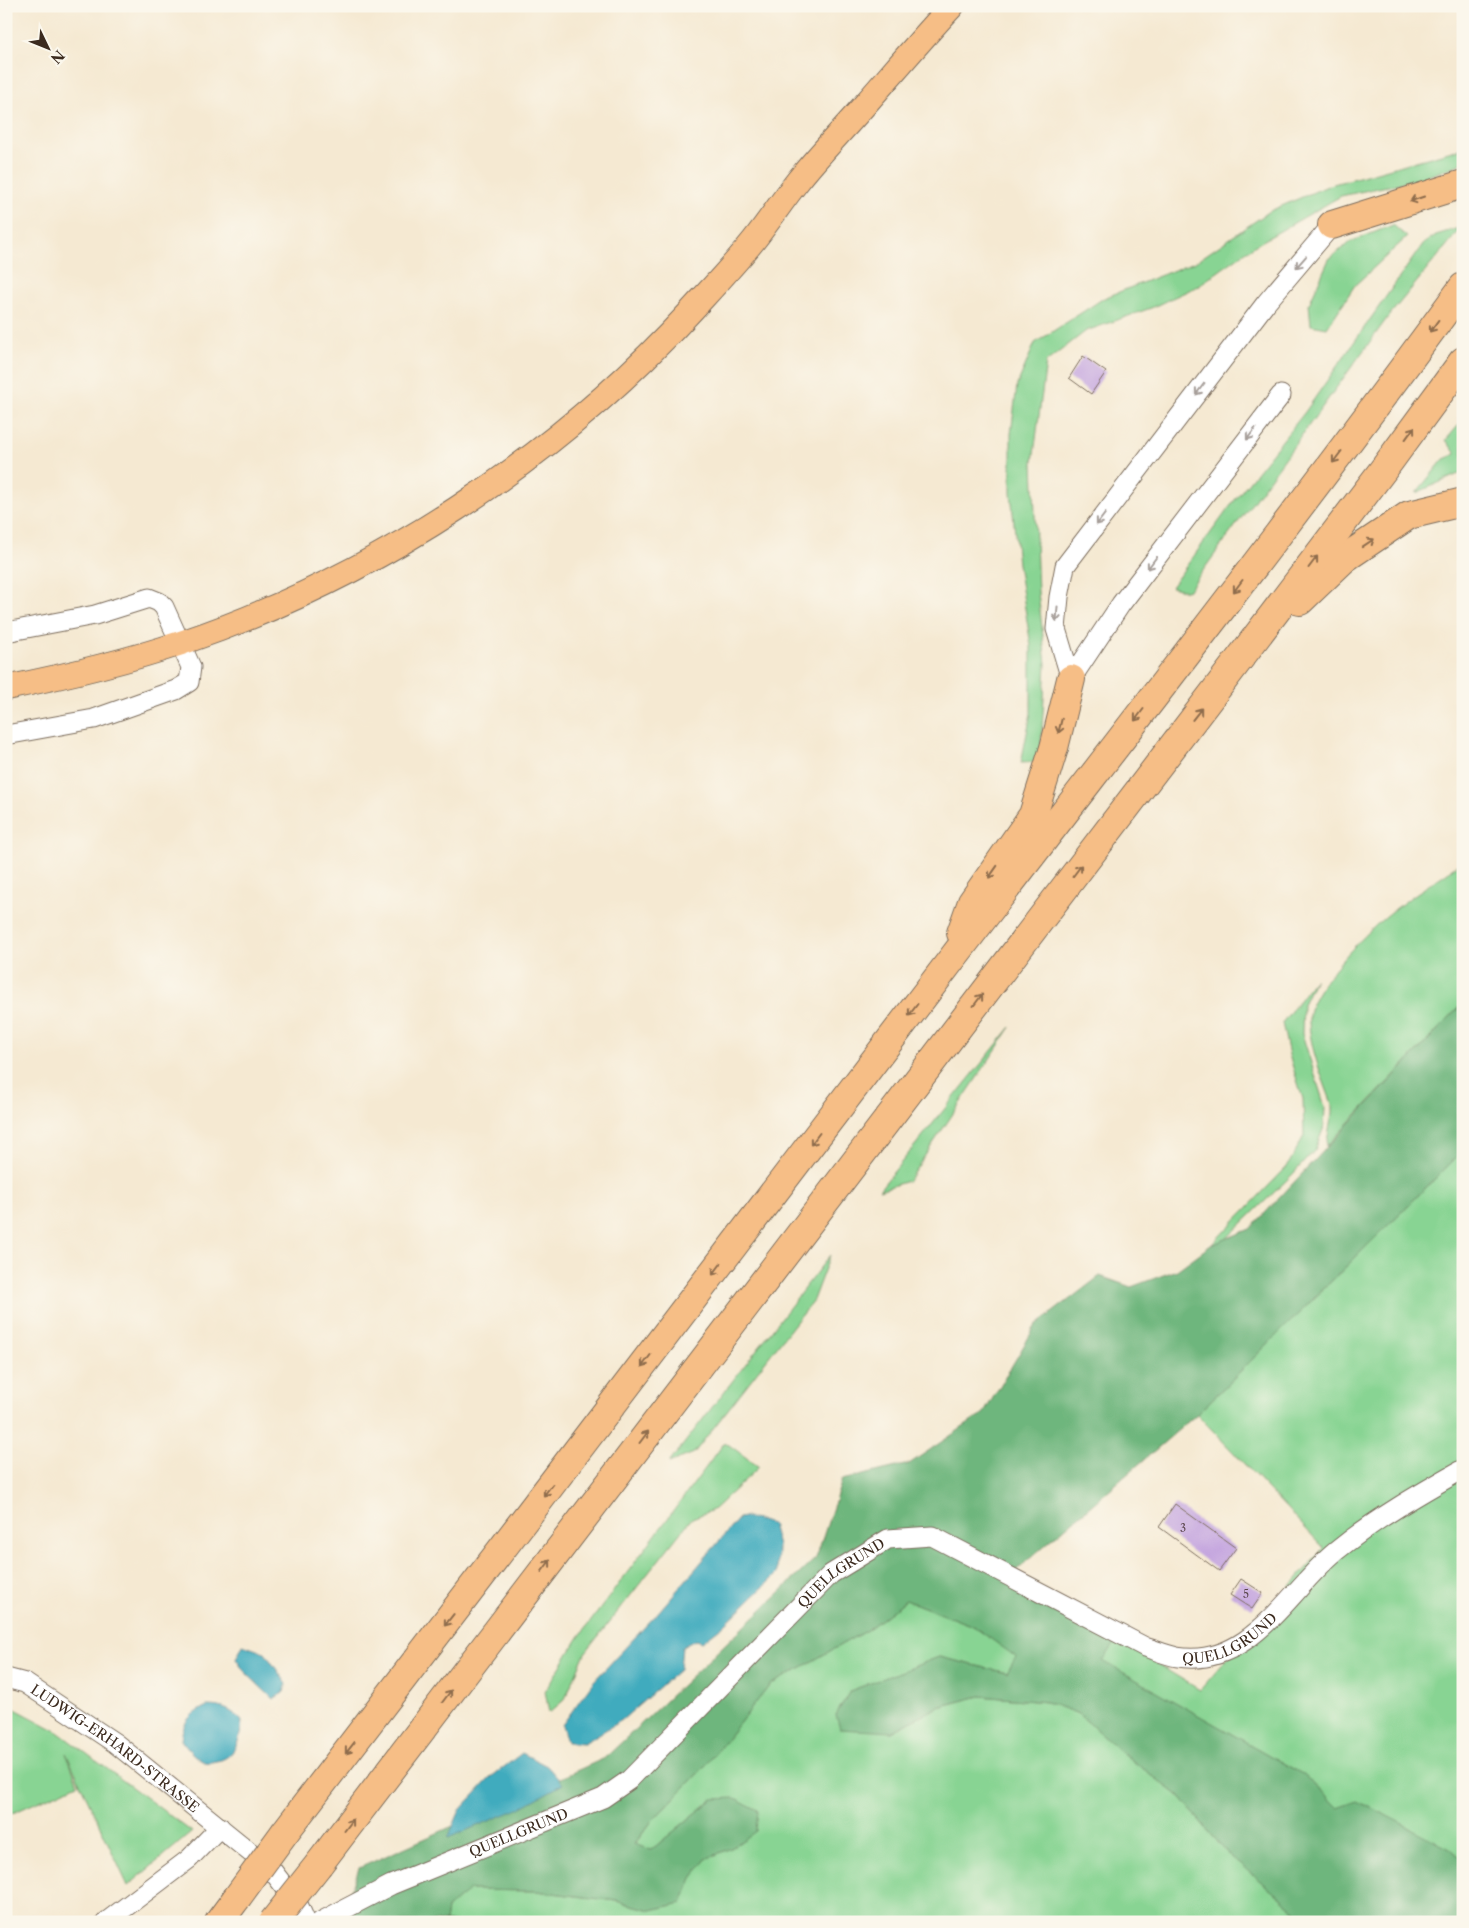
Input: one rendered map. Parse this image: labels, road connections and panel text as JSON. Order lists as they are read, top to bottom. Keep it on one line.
{"streets":{"street":["QUELLGRUND","LUDWIG-ERHARD-STRASSE"]},"house_numbers":["3","5"],"north":"bottom right"}
